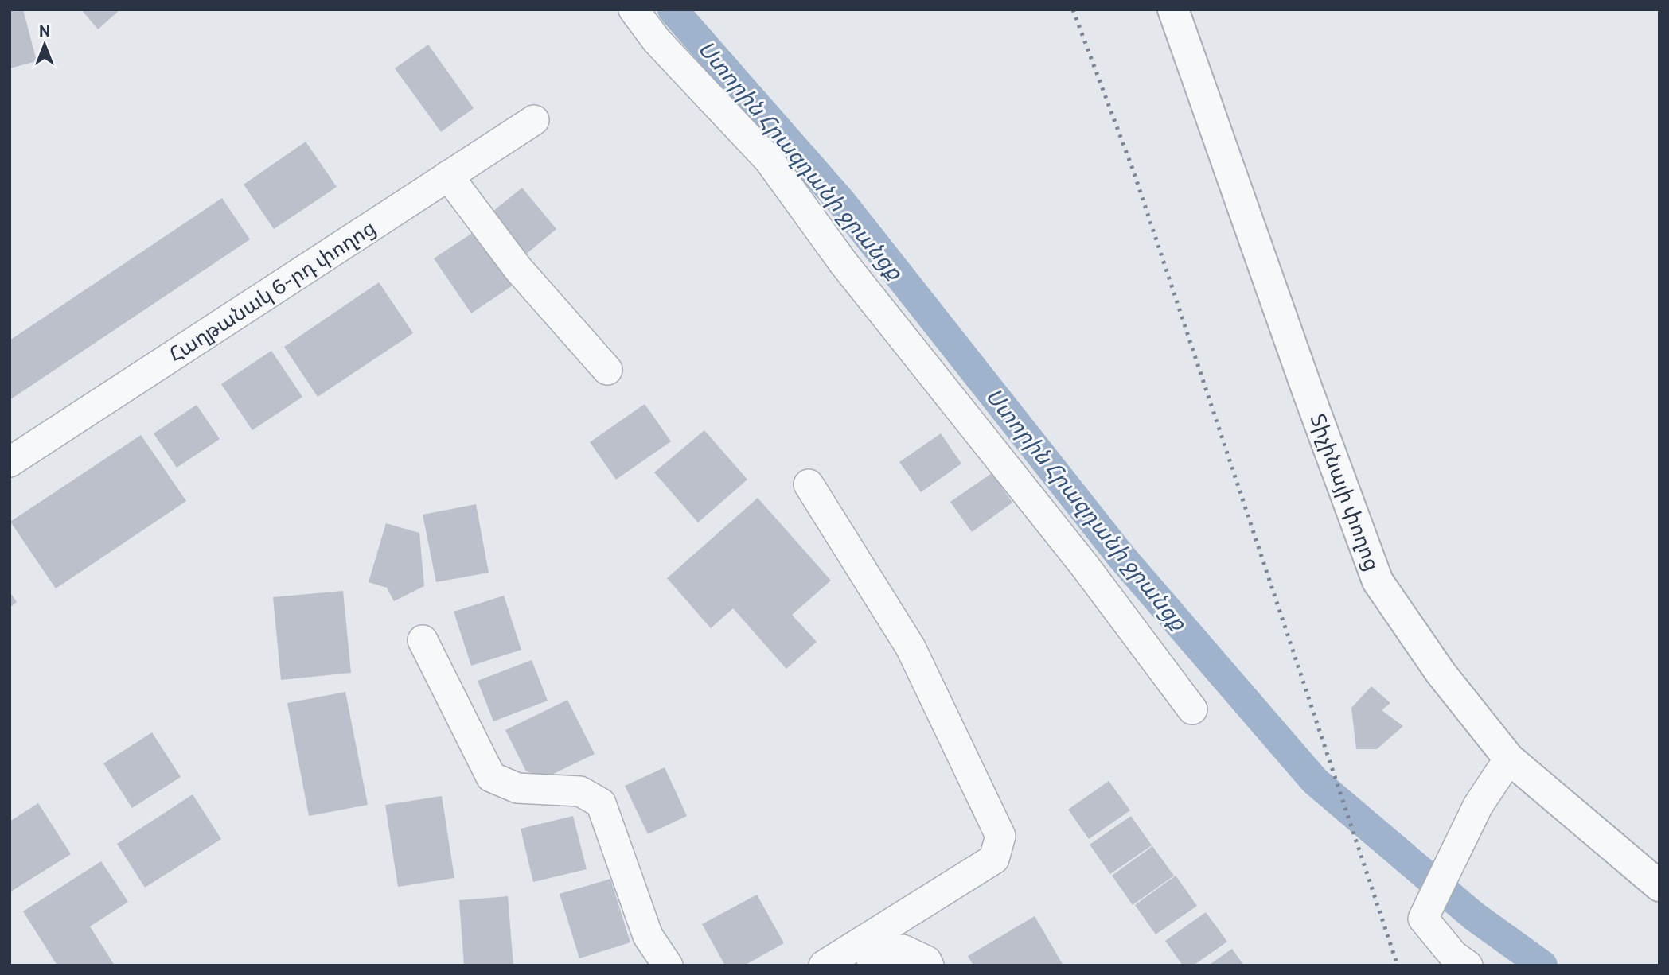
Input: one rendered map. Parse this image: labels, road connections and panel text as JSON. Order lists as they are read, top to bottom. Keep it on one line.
{"streets":{"street":["Հաղթանակ 6-րդ փողոց","Տիչինայի փողոց"]},"water":["Ստորին Հրազդանի ջրանցք"],"north":"top"}
